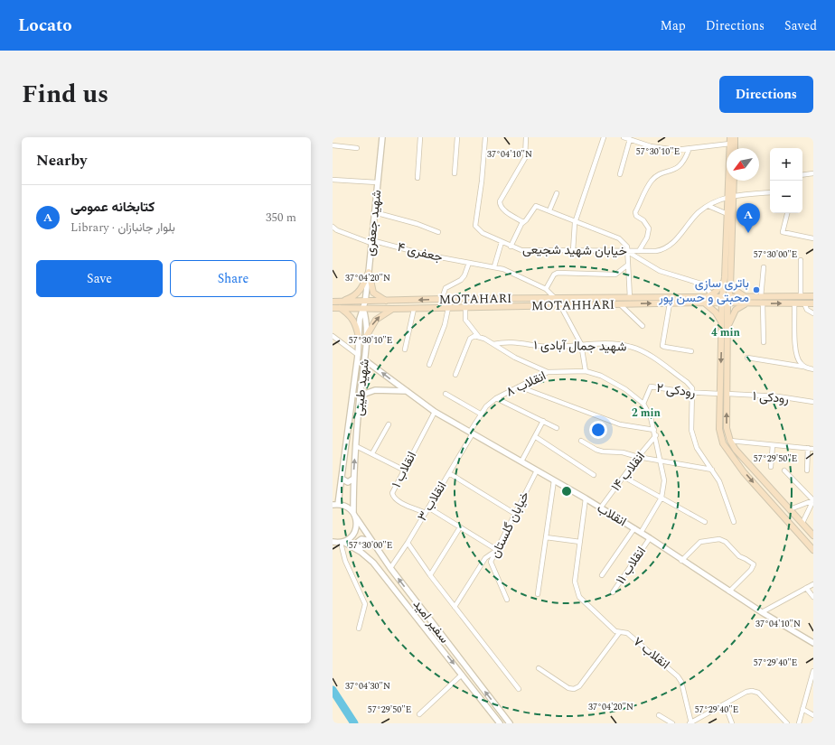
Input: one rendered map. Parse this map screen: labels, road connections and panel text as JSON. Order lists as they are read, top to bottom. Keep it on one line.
{"streets":{"main road":["MOTAHARI","MOTAHHARI"],"street":["شهید جعفری","خیابان شهید شجیعی","جعفری ۴","شهید جمال آبادی ۱","انقلاب ۸","شهید طیبی","رودکی ۲","رودکی ۱","انقلاب ۱","انقلاب ۱۴","انقلاب ۳","انقلاب","خیابان گلستان","انقلاب ۱۱","سفیر امید","انقلاب ۷"]},"crossings":[["شهید جعفری","جعفری ۴"],["شهید جعفری","MOTAHARI"],["شهید جعفری","MOTAHHARI"],["شهید جعفری","شهید طیبی"],["جعفری ۴","MOTAHARI"],["MOTAHARI","MOTAHHARI"],["MOTAHHARI","شهید طیبی"],["شهید جمال آبادی ۱","رودکی ۲"],["انقلاب ۸","رودکی ۲"],["انقلاب ۸","انقلاب ۱۴"],["انقلاب ۸","انقلاب ۳"],["انقلاب ۸","انقلاب"],["شهید طیبی","انقلاب"],["شهید طیبی","سفیر امید"],["انقلاب ۱","انقلاب ۳"],["انقلاب ۱","انقلاب"],["انقلاب ۱۴","انقلاب"],["انقلاب ۳","انقلاب"],["انقلاب ۳","سفیر امید"],["انقلاب","خیابان گلستان"],["انقلاب","انقلاب ۱۱"],["انقلاب","انقلاب ۷"]],"places":["باتری سازی محبتی و حسن پور"],"north":"bottom left","page":{"header":"Locato","nav":["Map","Directions","Saved"],"title":"Find us","buttons":["Directions",["Save","Share"]],"heading":"Nearby","map_buttons":["+","−"],"list":[{"mark":"A","name":"کتابخانه عمومی","note":"Library · بلوار جانبازان","value":"350 m"}],"pins":"A"},"coordinates":["57°30'10\"E","37°04'10\"N","57°30'00\"E","37°04'20\"N","57°29'50\"E","57°29'40\"E","37°04'30\"N"],"rings":["4 min","2 min"]}
